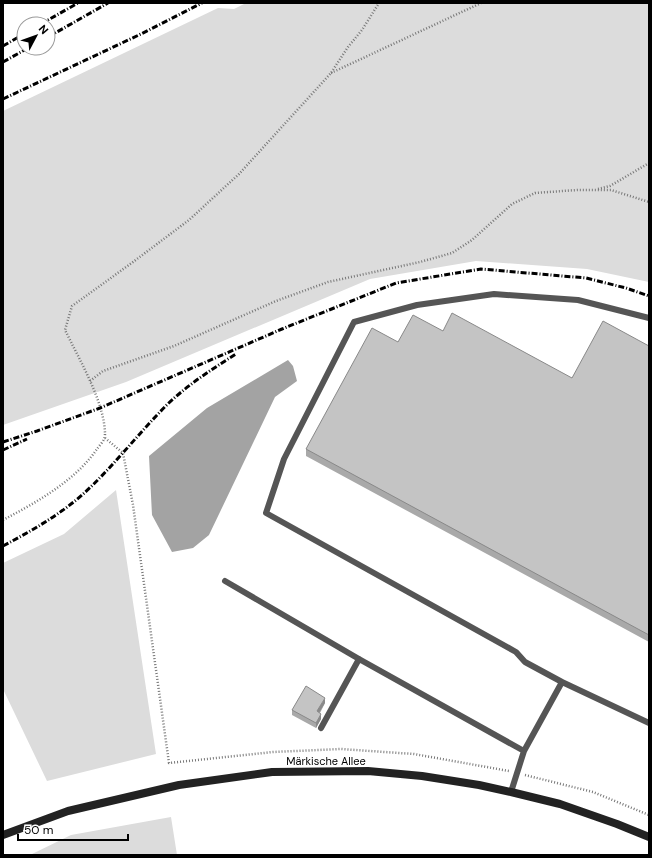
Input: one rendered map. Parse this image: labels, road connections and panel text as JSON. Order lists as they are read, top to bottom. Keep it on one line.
{"streets":{"street":["Märkische Allee"]},"scale_bar":"50 m","north":"top right"}
